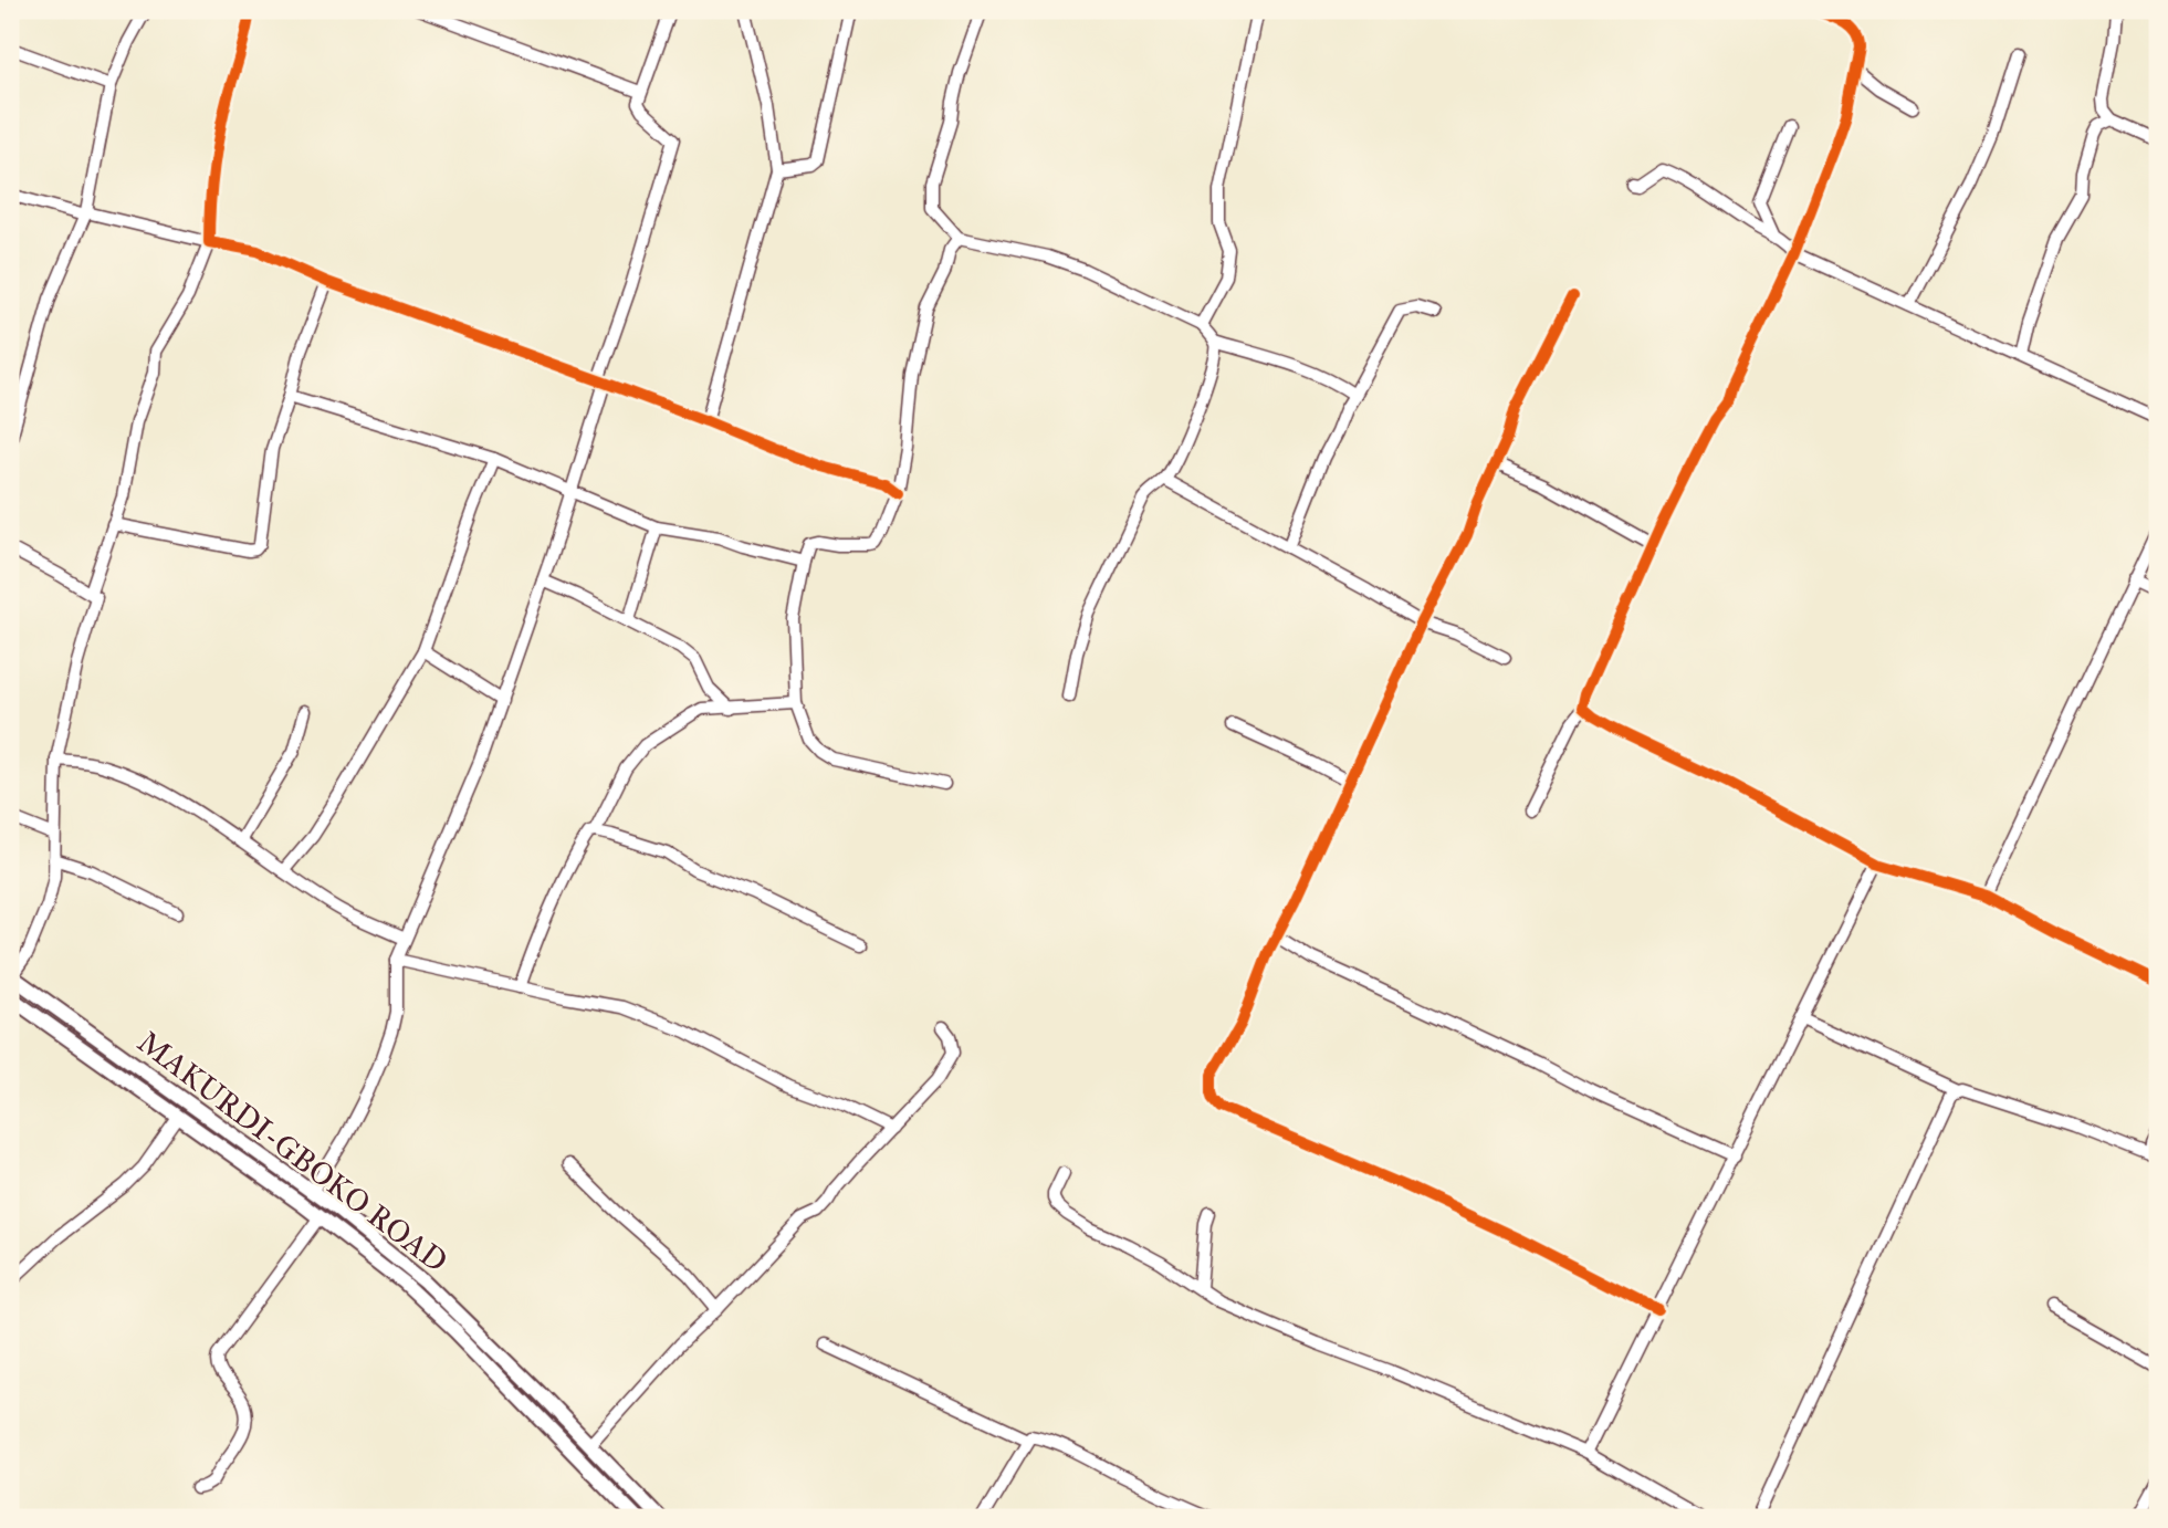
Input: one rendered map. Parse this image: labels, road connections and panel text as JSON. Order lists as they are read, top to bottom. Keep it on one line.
{"streets":{"main road":["MAKURDI-GBOKO ROAD"]}}
